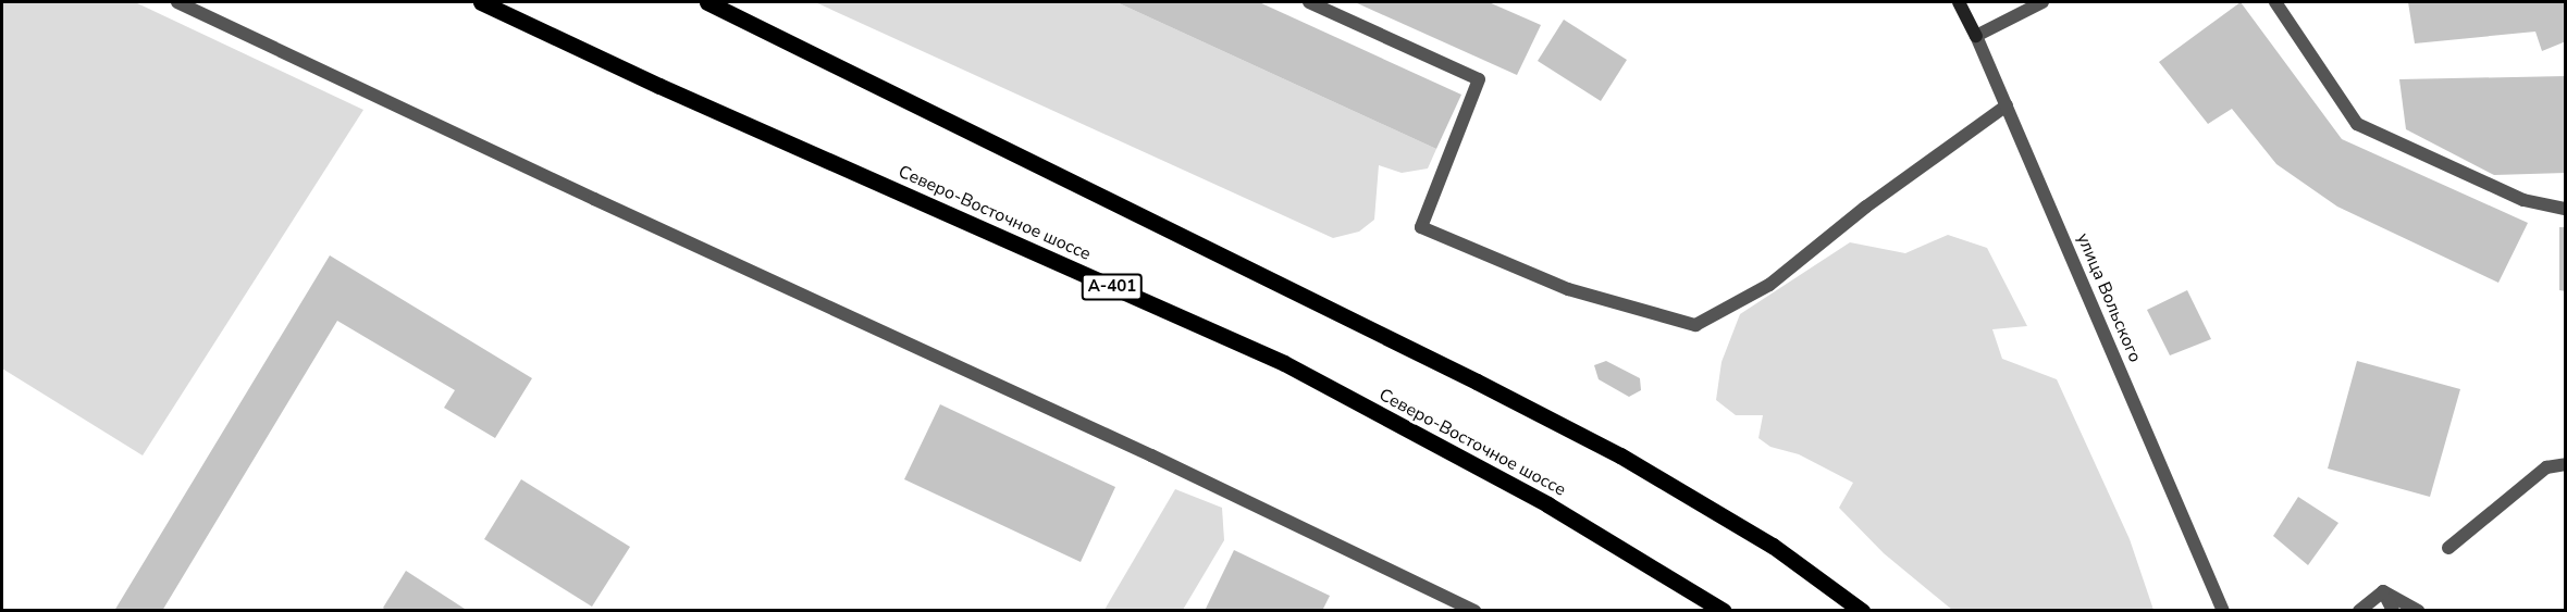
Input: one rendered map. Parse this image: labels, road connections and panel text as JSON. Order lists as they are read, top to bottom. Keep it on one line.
{"streets":{"main road":["Северо-Восточное шоссе","А-401","улица Вольского"]}}
